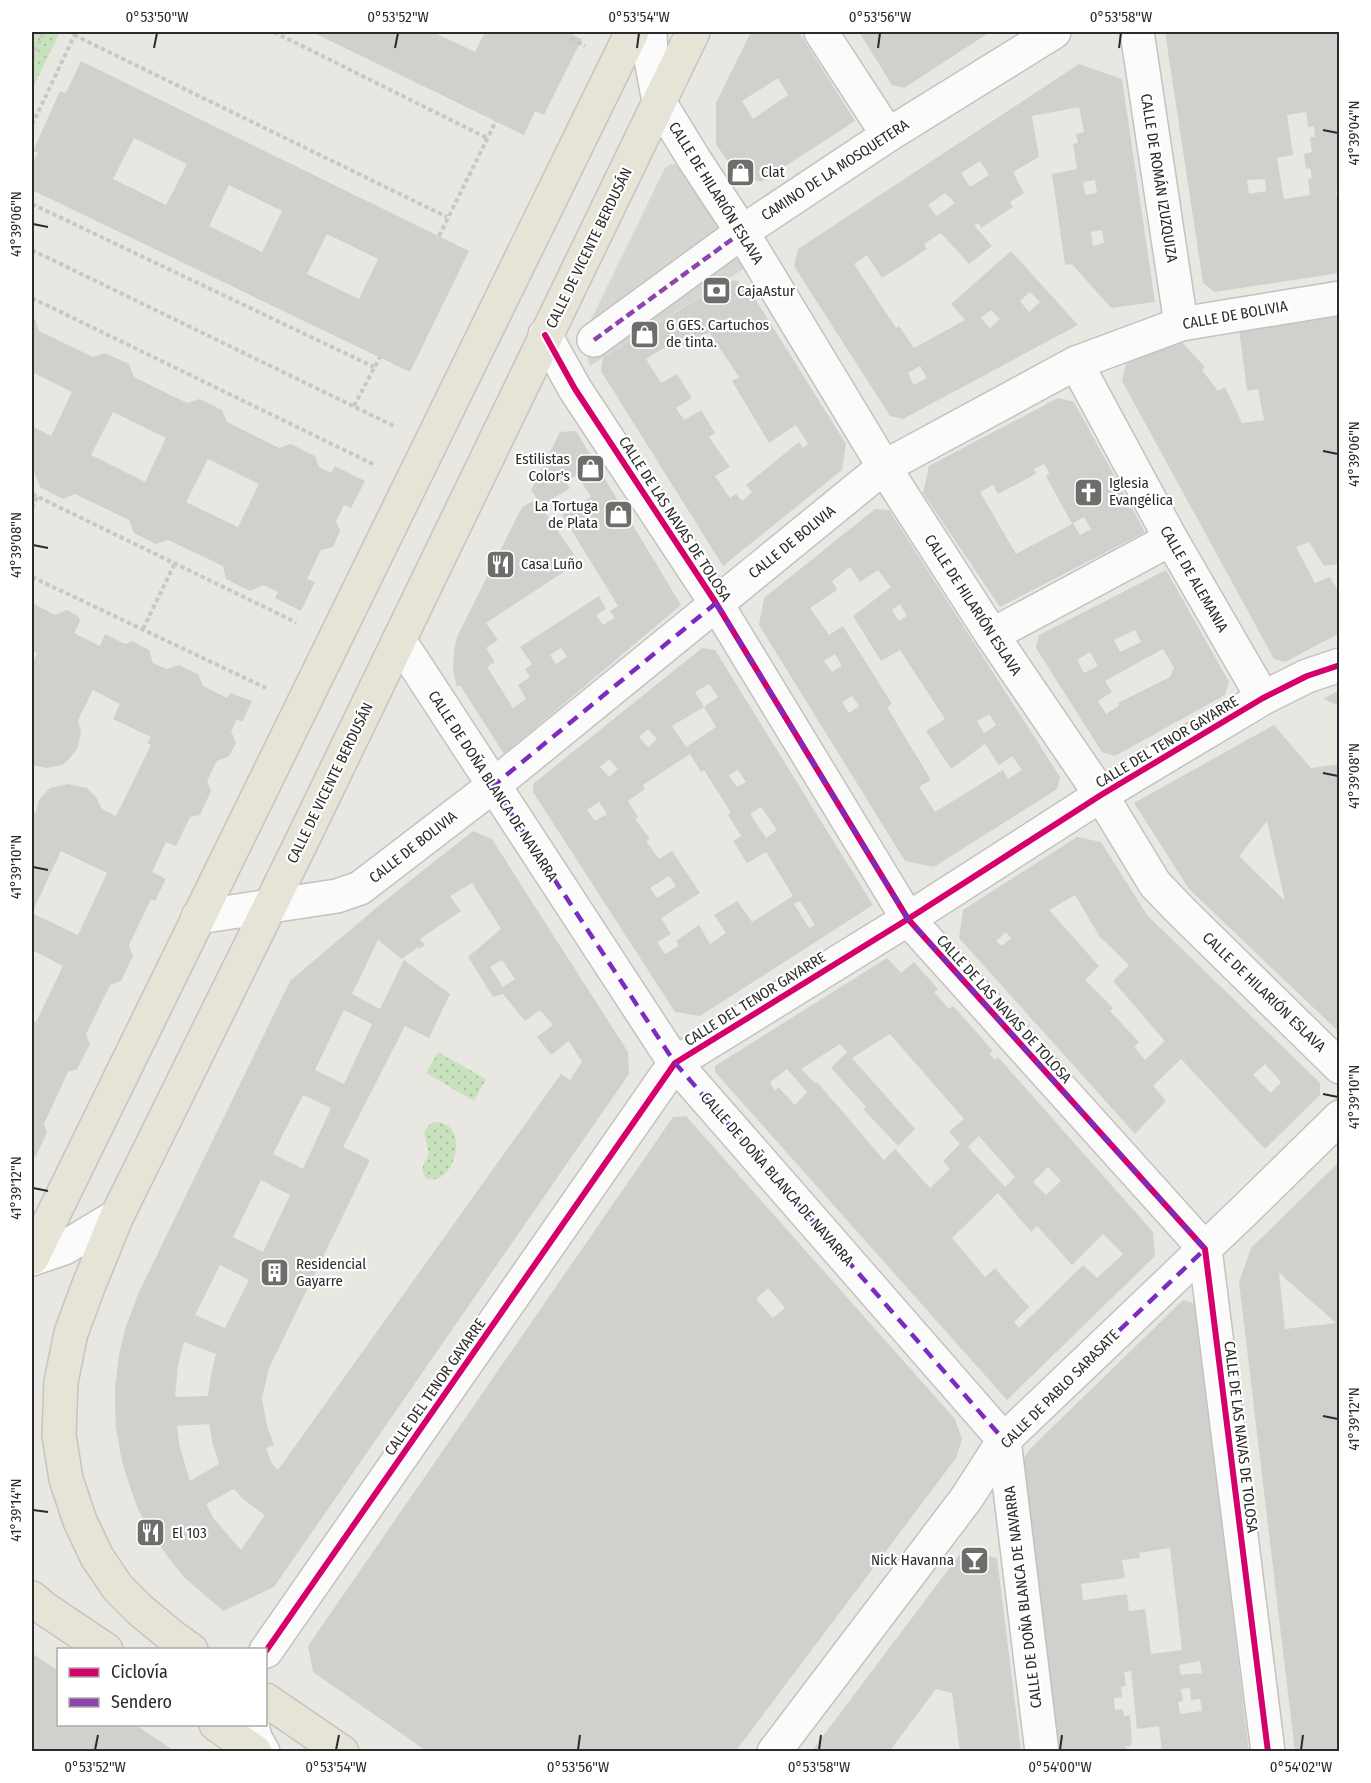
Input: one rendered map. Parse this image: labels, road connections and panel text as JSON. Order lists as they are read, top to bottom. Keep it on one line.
{"streets":{"main road":["CALLE DE VICENTE BERDUSÁN"],"street":["CAMINO DE LA MOSQUETERA","CALLE DE ROMÁN IZUZQUIZA","CALLE DE HILARIÓN ESLAVA","CALLE DE BOLIVIA","CALLE DE LAS NAVAS DE TOLOSA","CALLE DE ALEMANIA","CALLE DEL TENOR GAYARRE","CALLE DE DOÑA BLANCA DE NAVARRA","CALLE DE PABLO SARASATE"]},"crossings":[["CAMINO DE LA MOSQUETERA","CALLE DE HILARIÓN ESLAVA"],["CALLE DE ROMÁN IZUZQUIZA","CALLE DE BOLIVIA"],["CALLE DE HILARIÓN ESLAVA","CALLE DE VICENTE BERDUSÁN"],["CALLE DE HILARIÓN ESLAVA","CALLE DE BOLIVIA"],["CALLE DE HILARIÓN ESLAVA","CALLE DEL TENOR GAYARRE"],["CALLE DE VICENTE BERDUSÁN","CALLE DE BOLIVIA"],["CALLE DE VICENTE BERDUSÁN","CALLE DE LAS NAVAS DE TOLOSA"],["CALLE DE VICENTE BERDUSÁN","CALLE DE DOÑA BLANCA DE NAVARRA"],["CALLE DE BOLIVIA","CALLE DE LAS NAVAS DE TOLOSA"],["CALLE DE BOLIVIA","CALLE DE ALEMANIA"],["CALLE DE BOLIVIA","CALLE DE DOÑA BLANCA DE NAVARRA"],["CALLE DE LAS NAVAS DE TOLOSA","CALLE DEL TENOR GAYARRE"],["CALLE DE LAS NAVAS DE TOLOSA","CALLE DE PABLO SARASATE"],["CALLE DE ALEMANIA","CALLE DEL TENOR GAYARRE"],["CALLE DEL TENOR GAYARRE","CALLE DE DOÑA BLANCA DE NAVARRA"],["CALLE DE DOÑA BLANCA DE NAVARRA","CALLE DE PABLO SARASATE"]],"places":{"shop":["Clat","G GES. Cartuchos de tinta.","Estilistas Color's","La Tortuga de Plata"],"bank":["CajaAstur"],"church":["Iglesia Evangélica"],"restaurant":["Casa Luño","El 103"],"building":["Residencial Gayarre"],"bar":["Nick Havanna"]},"legend":["Ciclovía","Sendero"],"coordinates":["0°53'50\"W","0°53'52\"W","0°53'54\"W","0°53'56\"W","0°53'58\"W","41°39'04\"N","41°39'06\"N","41°39'08\"N","41°39'10\"N","41°39'12\"N","41°39'14\"N","0°54'00\"W","0°54'02\"W"]}
